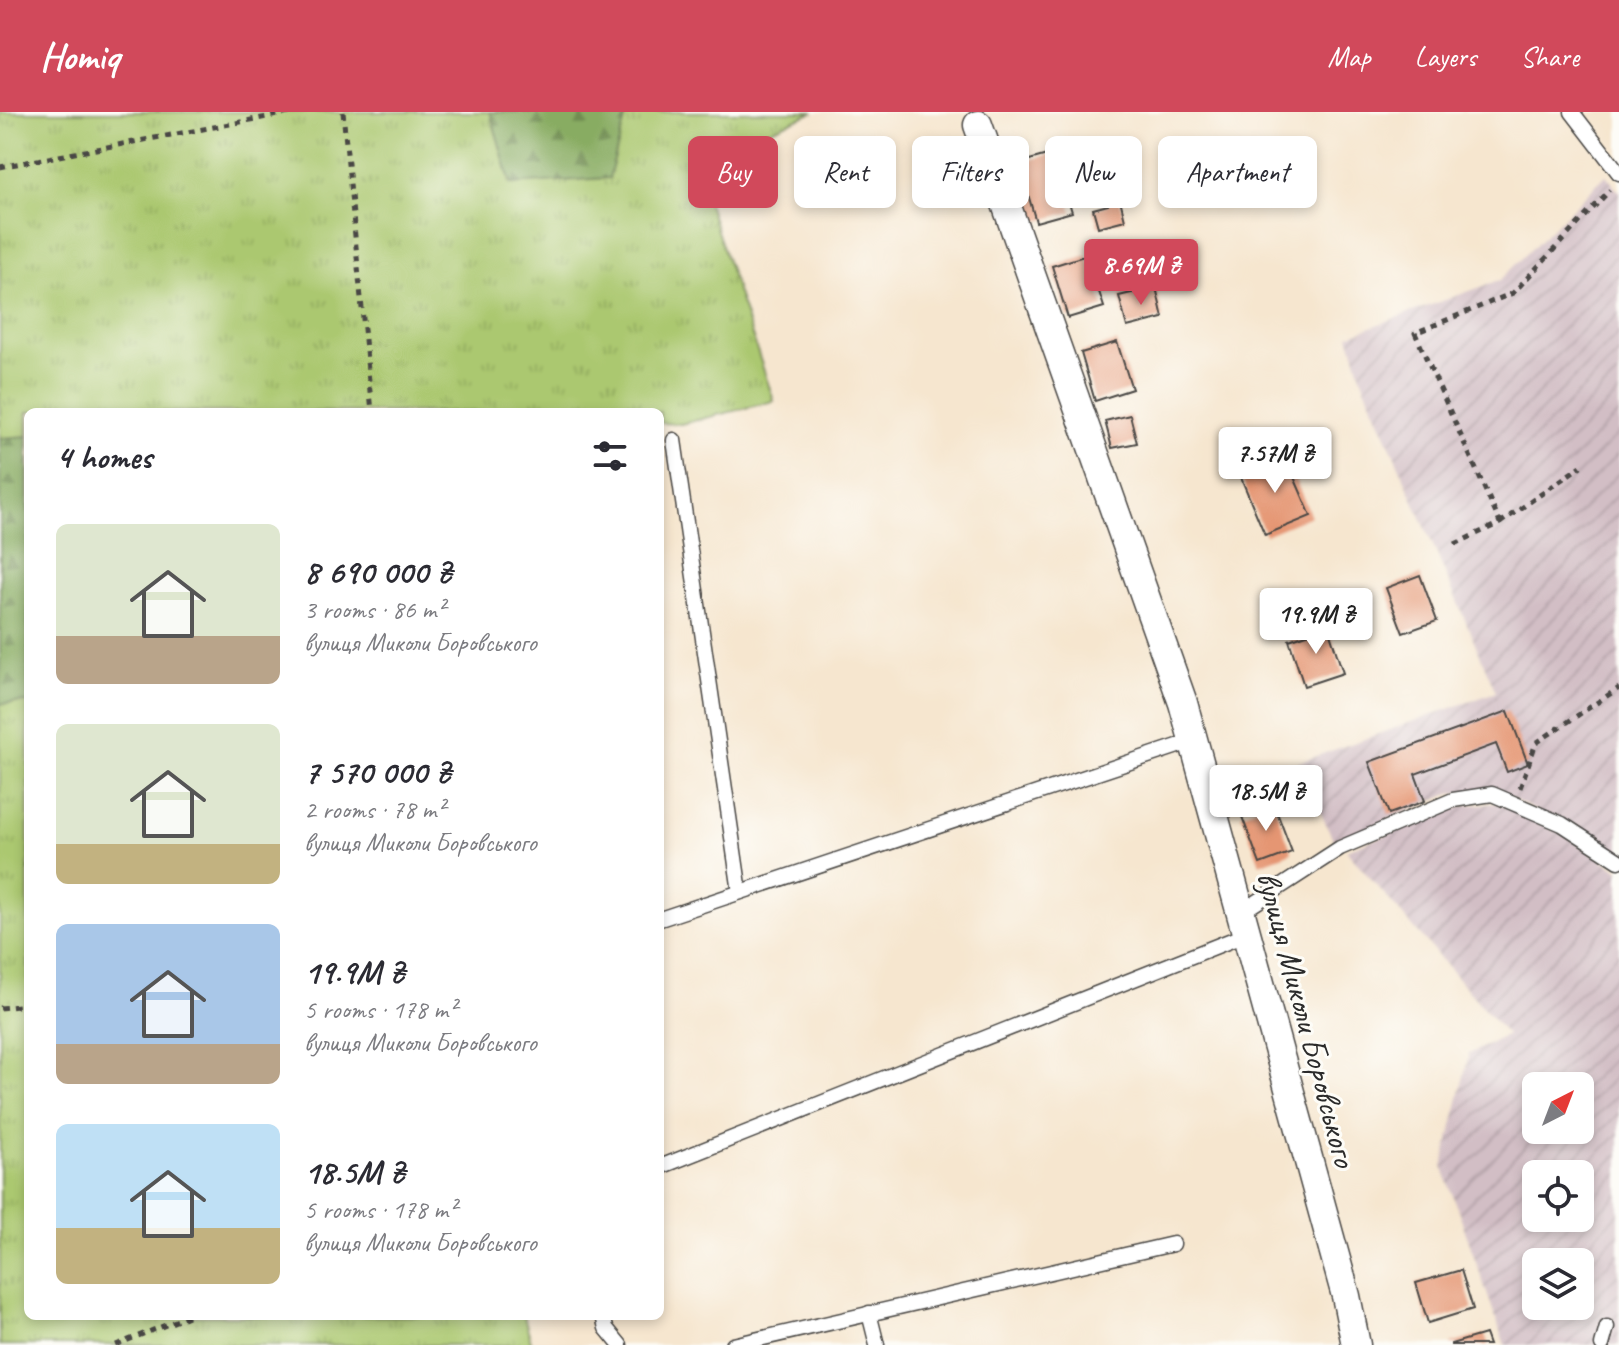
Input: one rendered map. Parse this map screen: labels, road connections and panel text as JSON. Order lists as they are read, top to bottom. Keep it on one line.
{"streets":{"street":["вулиця Миколи Боровського"]},"north":"top right","page":{"header":"Homiq","nav":["Map","Layers","Share"],"chip":["Buy","Rent","Filters","New","Apartment"],"price":["8.69M ₴","7.57M ₴","19.9M ₴","18.5M ₴"],"heading":"4 homes","list":[{"name":"8 690 000 ₴","note":"3 rooms · 86 m² · вулиця Миколи Боровського"},{"name":"7 570 000 ₴","note":"2 rooms · 78 m² · вулиця Миколи Боровського"},{"name":"19.9M ₴","note":"5 rooms · 178 m² · вулиця Миколи Боровського"},{"name":"18.5M ₴","note":"5 rooms · 178 m² · вулиця Миколи Боровського"}]}}
